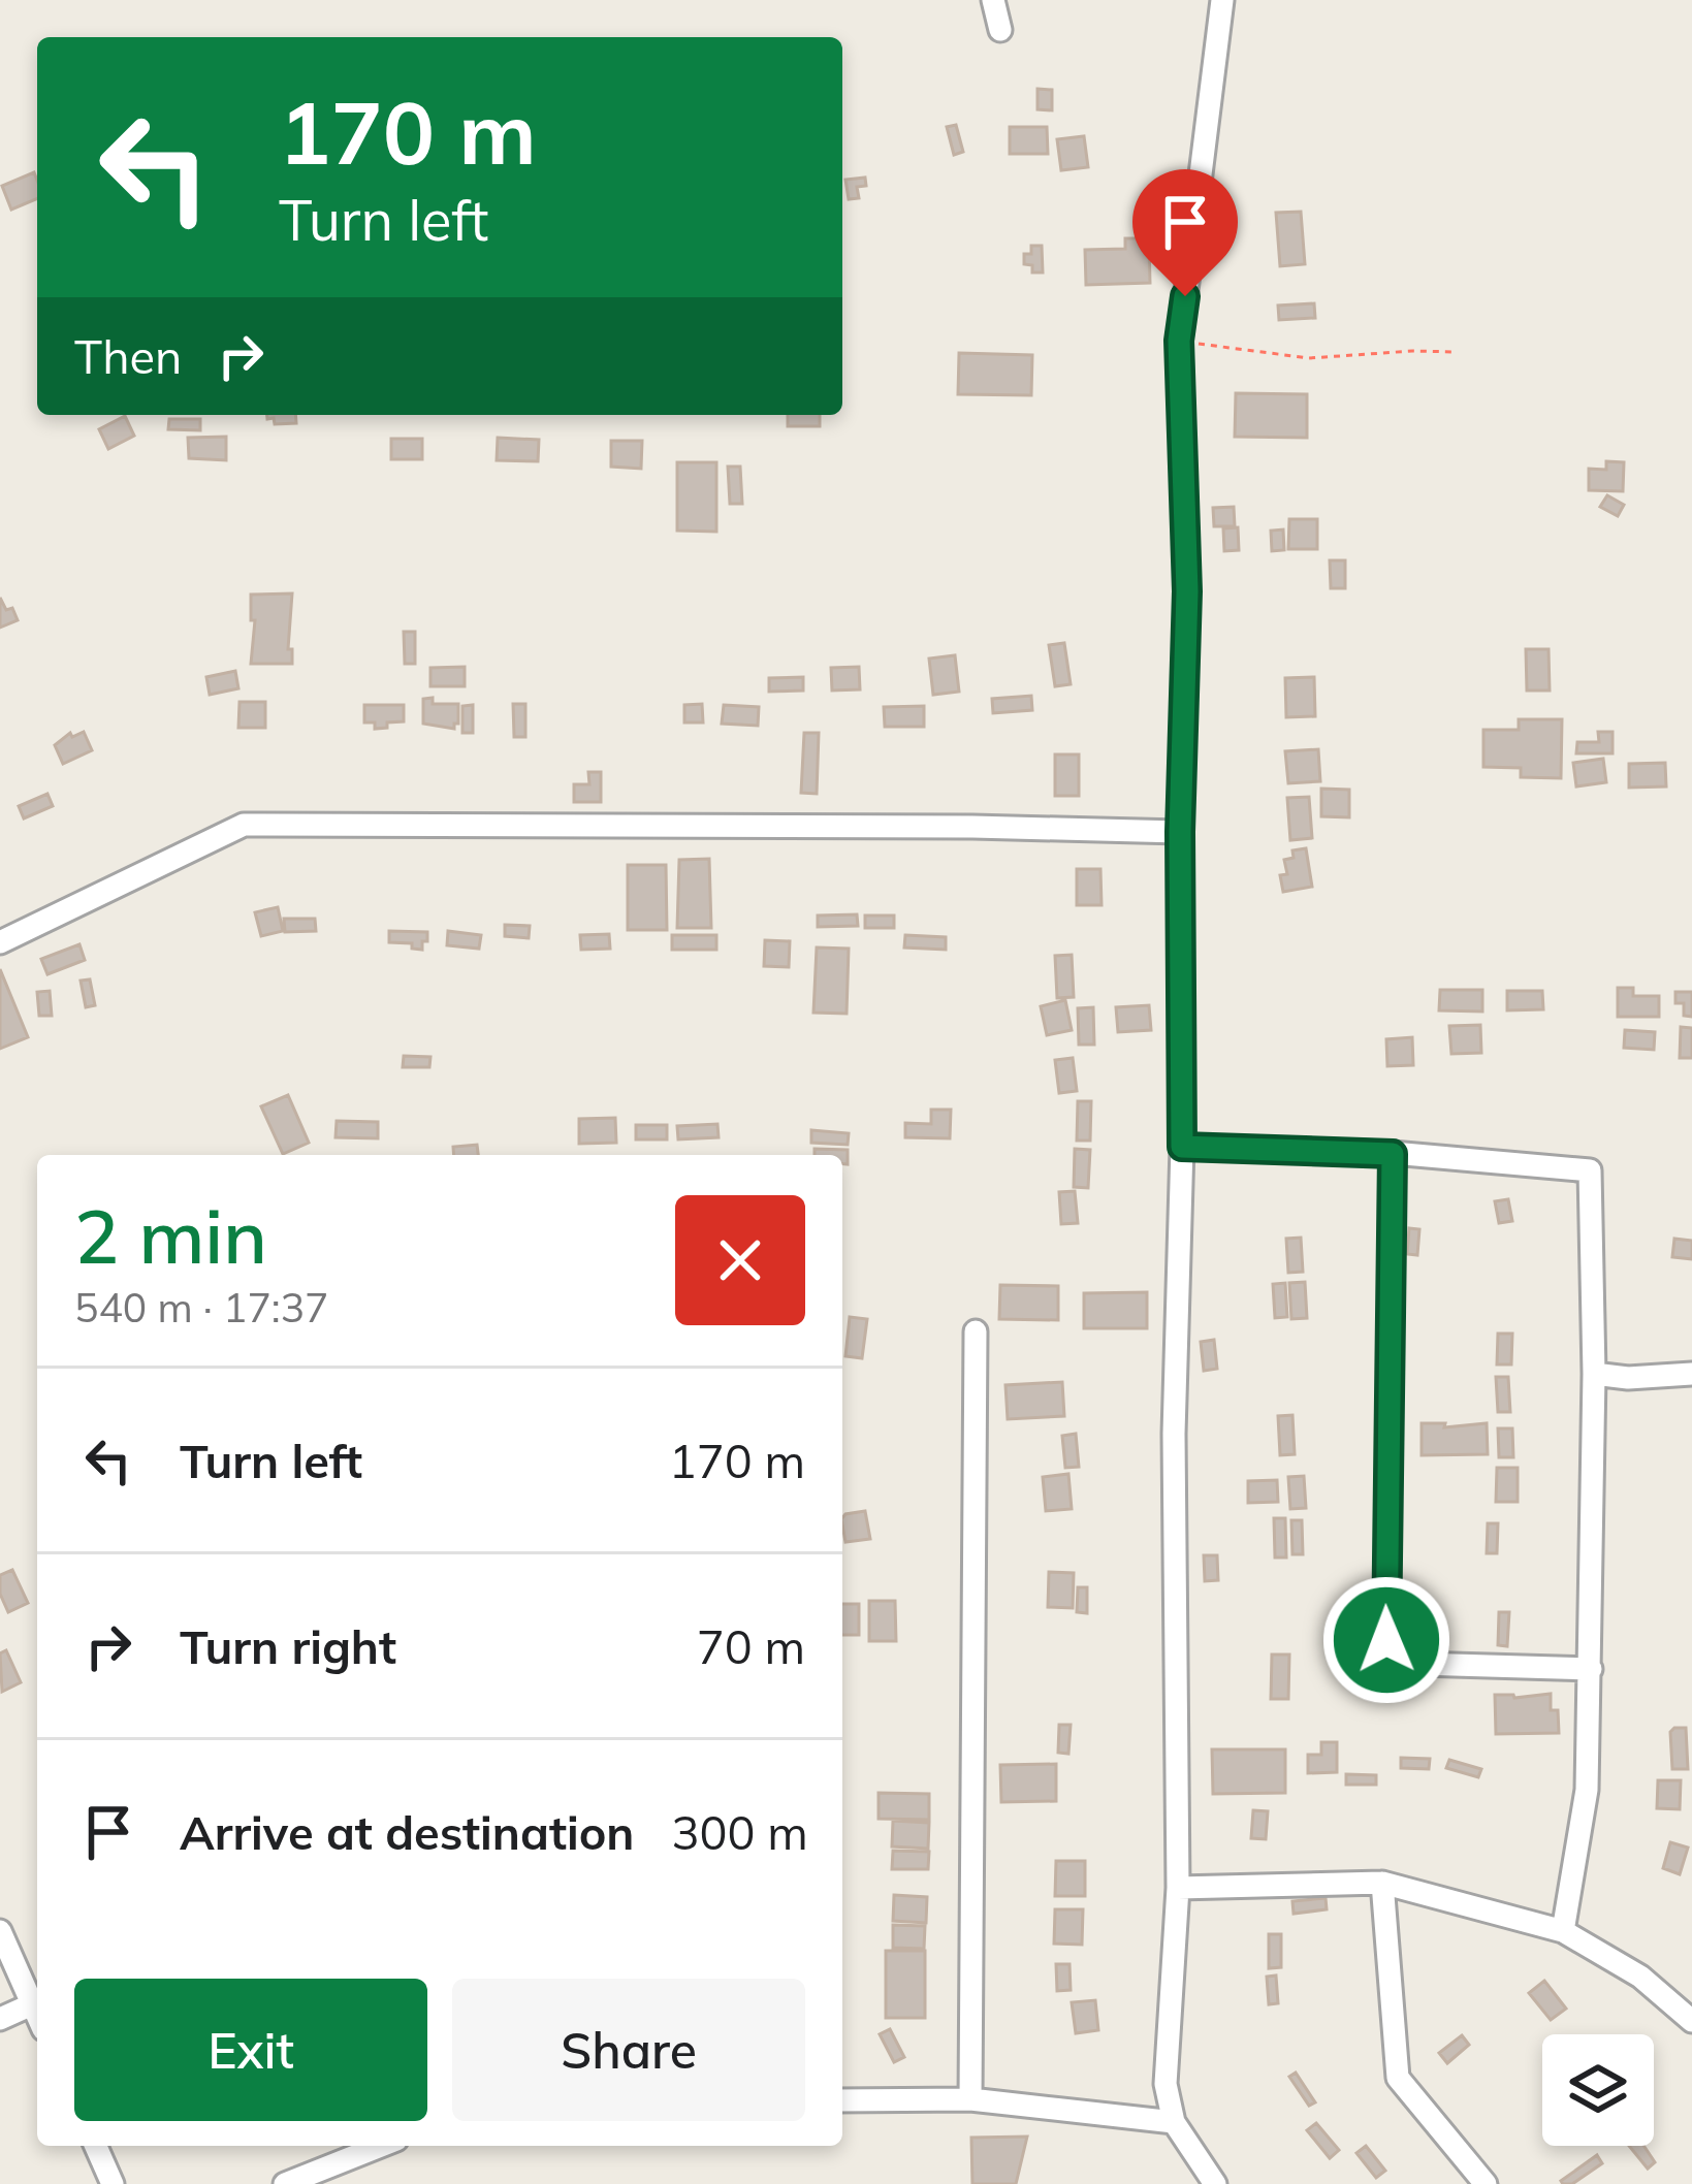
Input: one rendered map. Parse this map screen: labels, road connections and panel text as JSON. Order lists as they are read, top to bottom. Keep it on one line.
{"page":{"turn":["170 m","Turn left"],"then":"Then","heading":["2 min","540 m · 17:37"],"list":[{"name":"Turn left","value":"170 m"},{"name":"Turn right","value":"70 m"},{"name":"Arrive at destination","value":"300 m"}],"buttons":["Exit","Share"]}}
